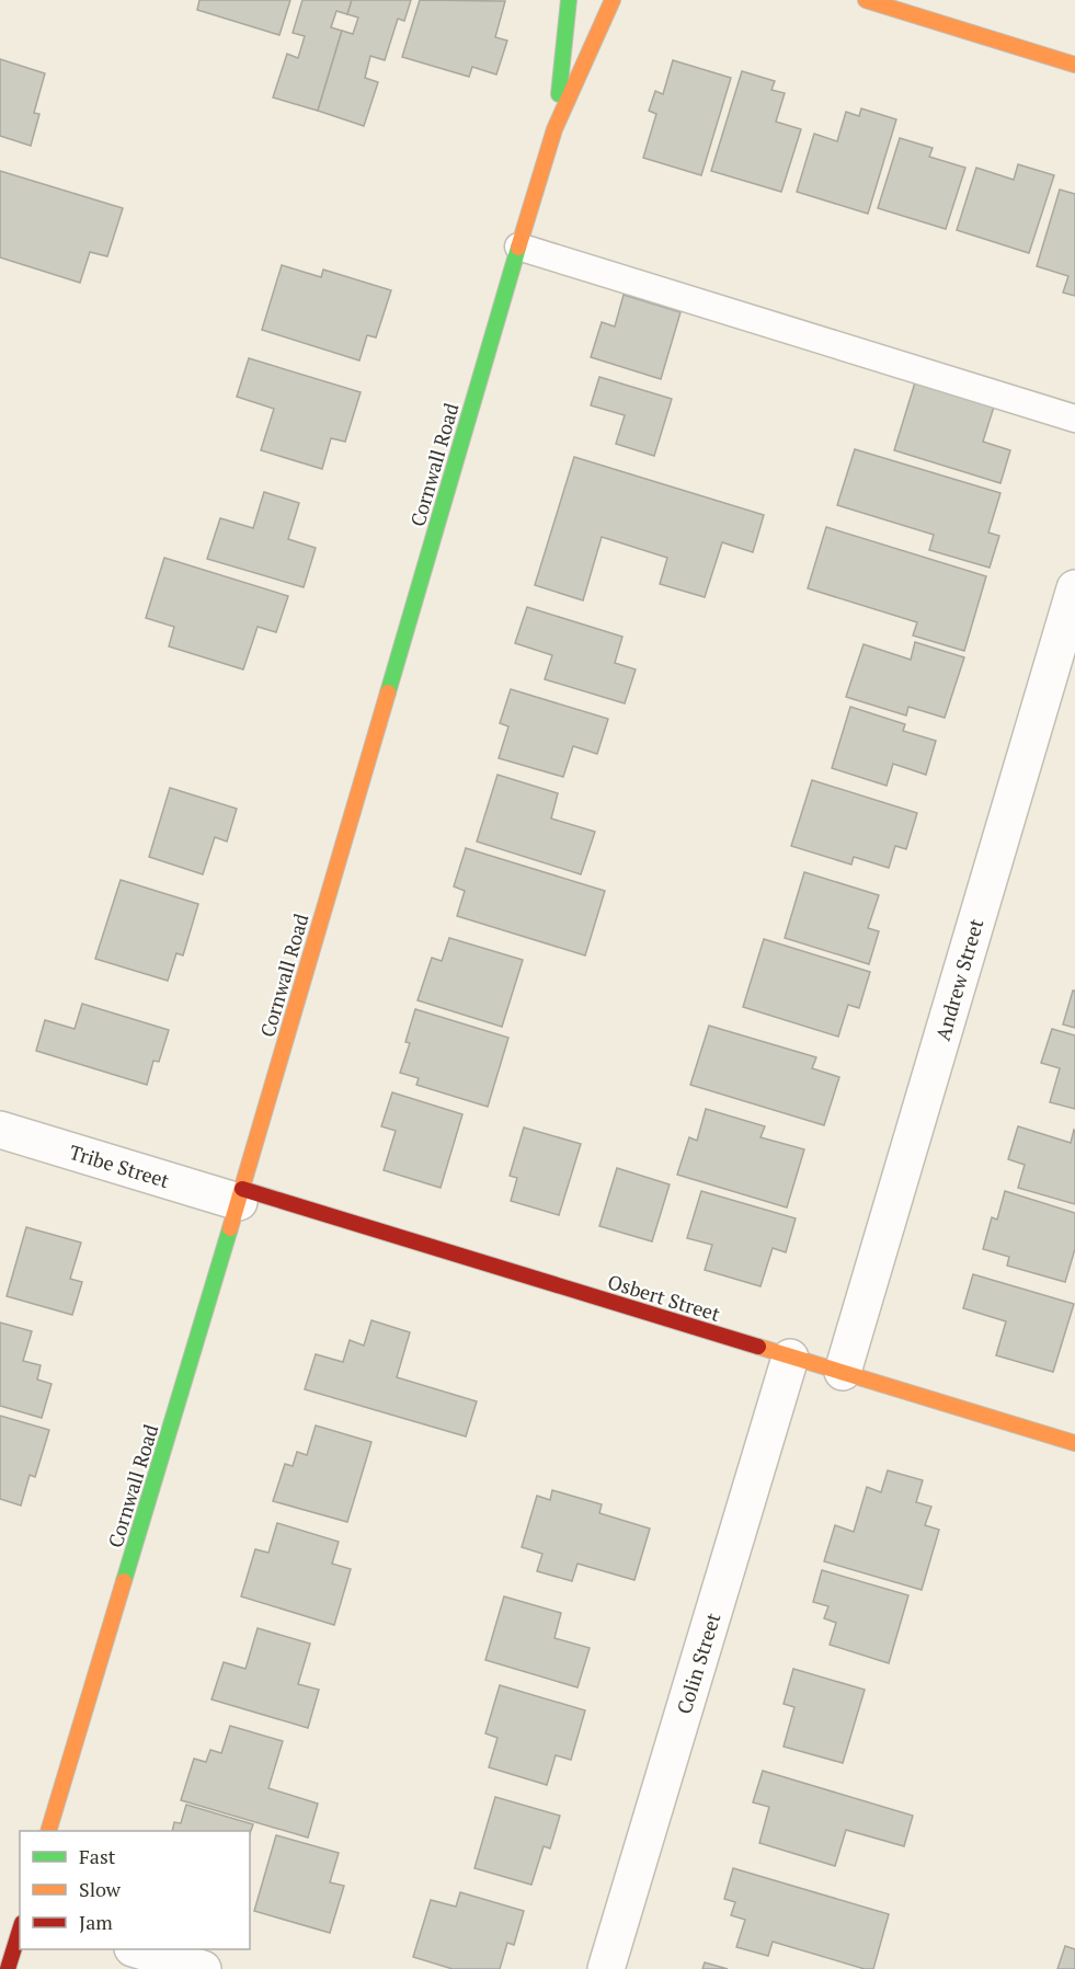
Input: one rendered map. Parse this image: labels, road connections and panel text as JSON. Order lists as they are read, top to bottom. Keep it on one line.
{"streets":{"street":["Cornwall Road","Andrew Street","Tribe Street","Osbert Street","Colin Street"]},"crossings":[["Cornwall Road","Tribe Street"],["Cornwall Road","Osbert Street"],["Andrew Street","Osbert Street"],["Tribe Street","Osbert Street"],["Osbert Street","Colin Street"]],"legend":["Fast","Slow","Jam"]}
